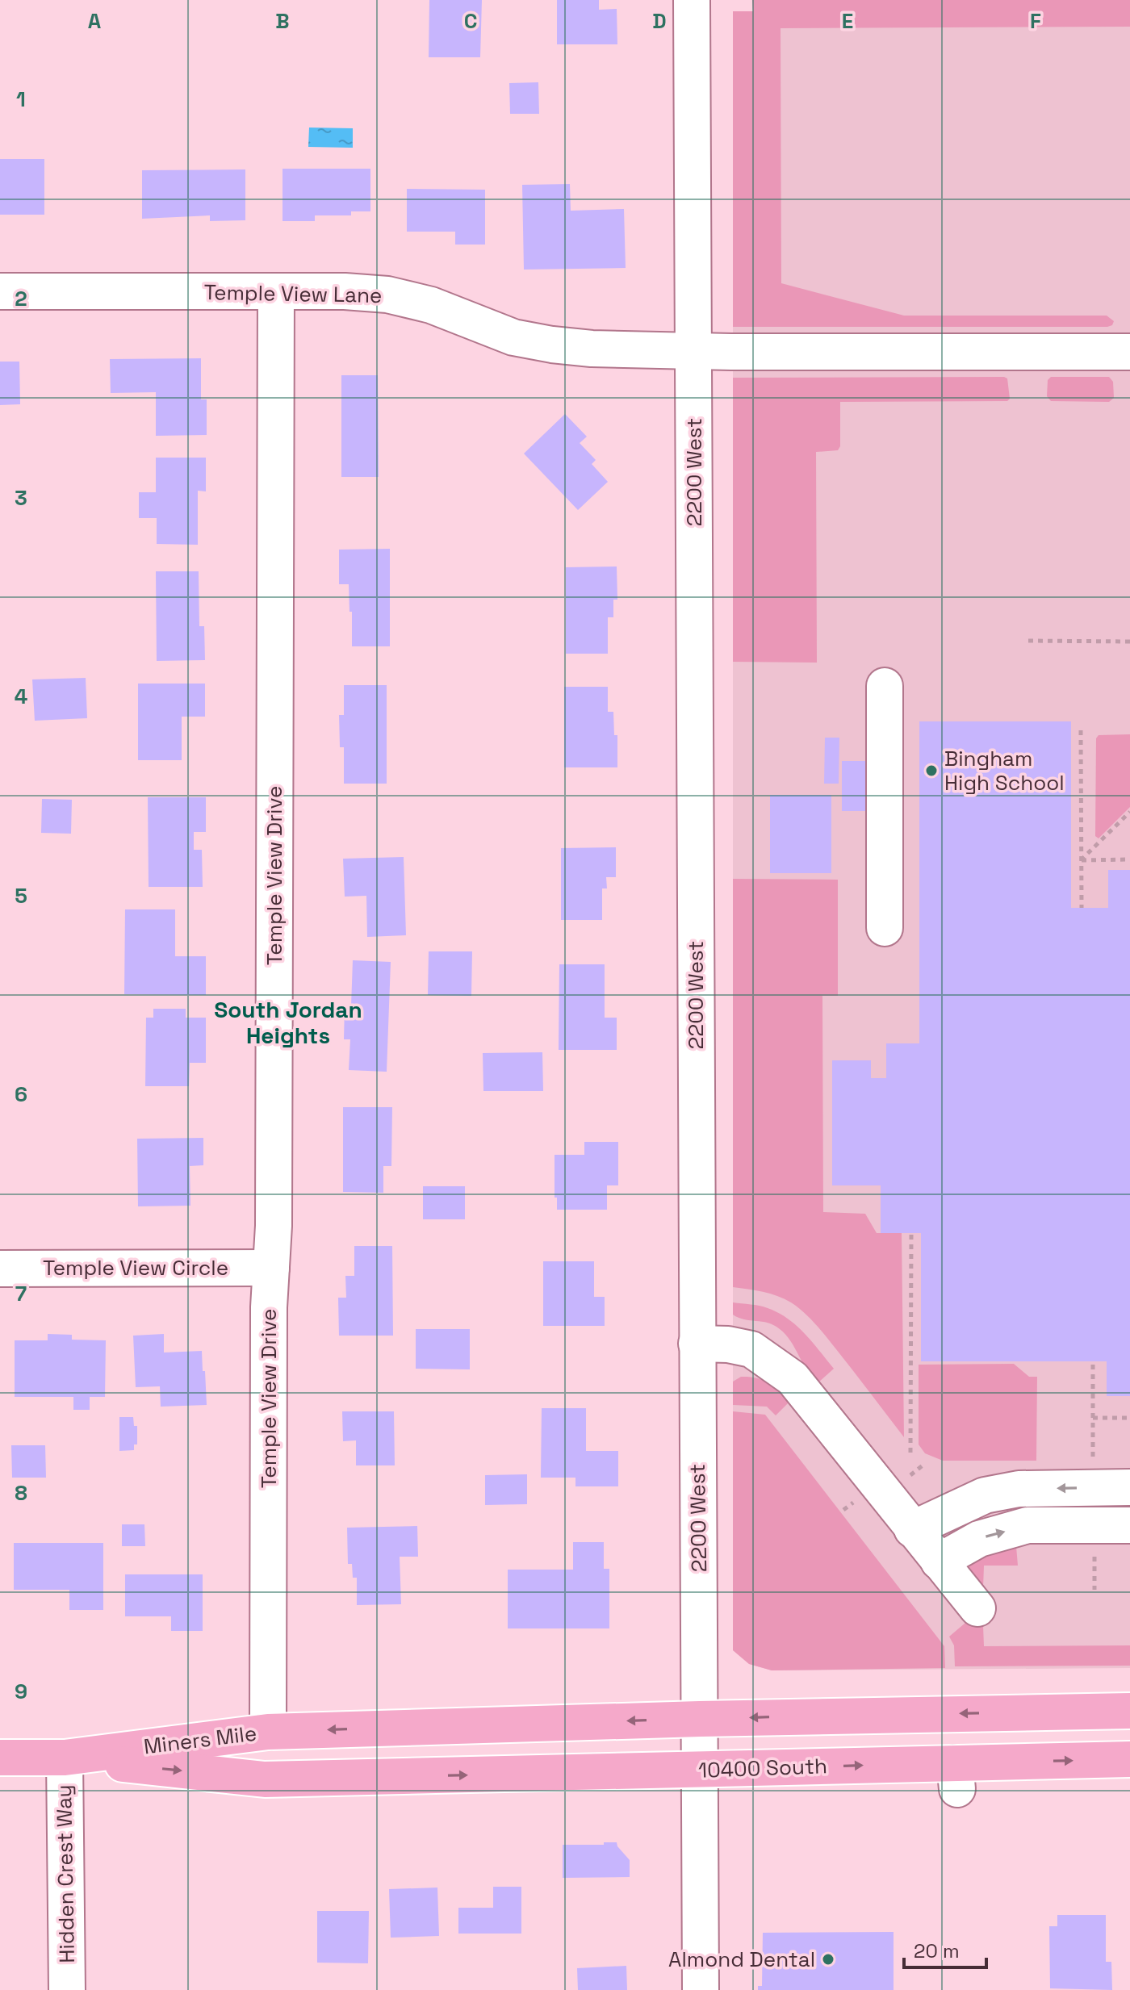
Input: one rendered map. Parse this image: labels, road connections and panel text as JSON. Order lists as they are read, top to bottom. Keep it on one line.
{"streets":{"main road":["Miners Mile","10400 South"],"street":["Temple View Lane","2200 West","Temple View Drive","Temple View Circle","Hidden Crest Way"]},"crossings":[["Temple View Lane","2200 West"],["Temple View Lane","Temple View Drive"],["2200 West","Miners Mile"],["2200 West","10400 South"],["Temple View Drive","Temple View Circle"],["Temple View Drive","Miners Mile"],["Miners Mile","10400 South"],["Miners Mile","Hidden Crest Way"],["10400 South","Hidden Crest Way"]],"one_way":["Miners Mile"],"districts":["South Jordan Heights"],"places":["Bingham High School","Almond Dental"],"scale_bar":"20 m","grid":{"columns":["A","B","C","D","E","F"],"rows":["1","2","3","4","5","6","7","8","9"]}}
